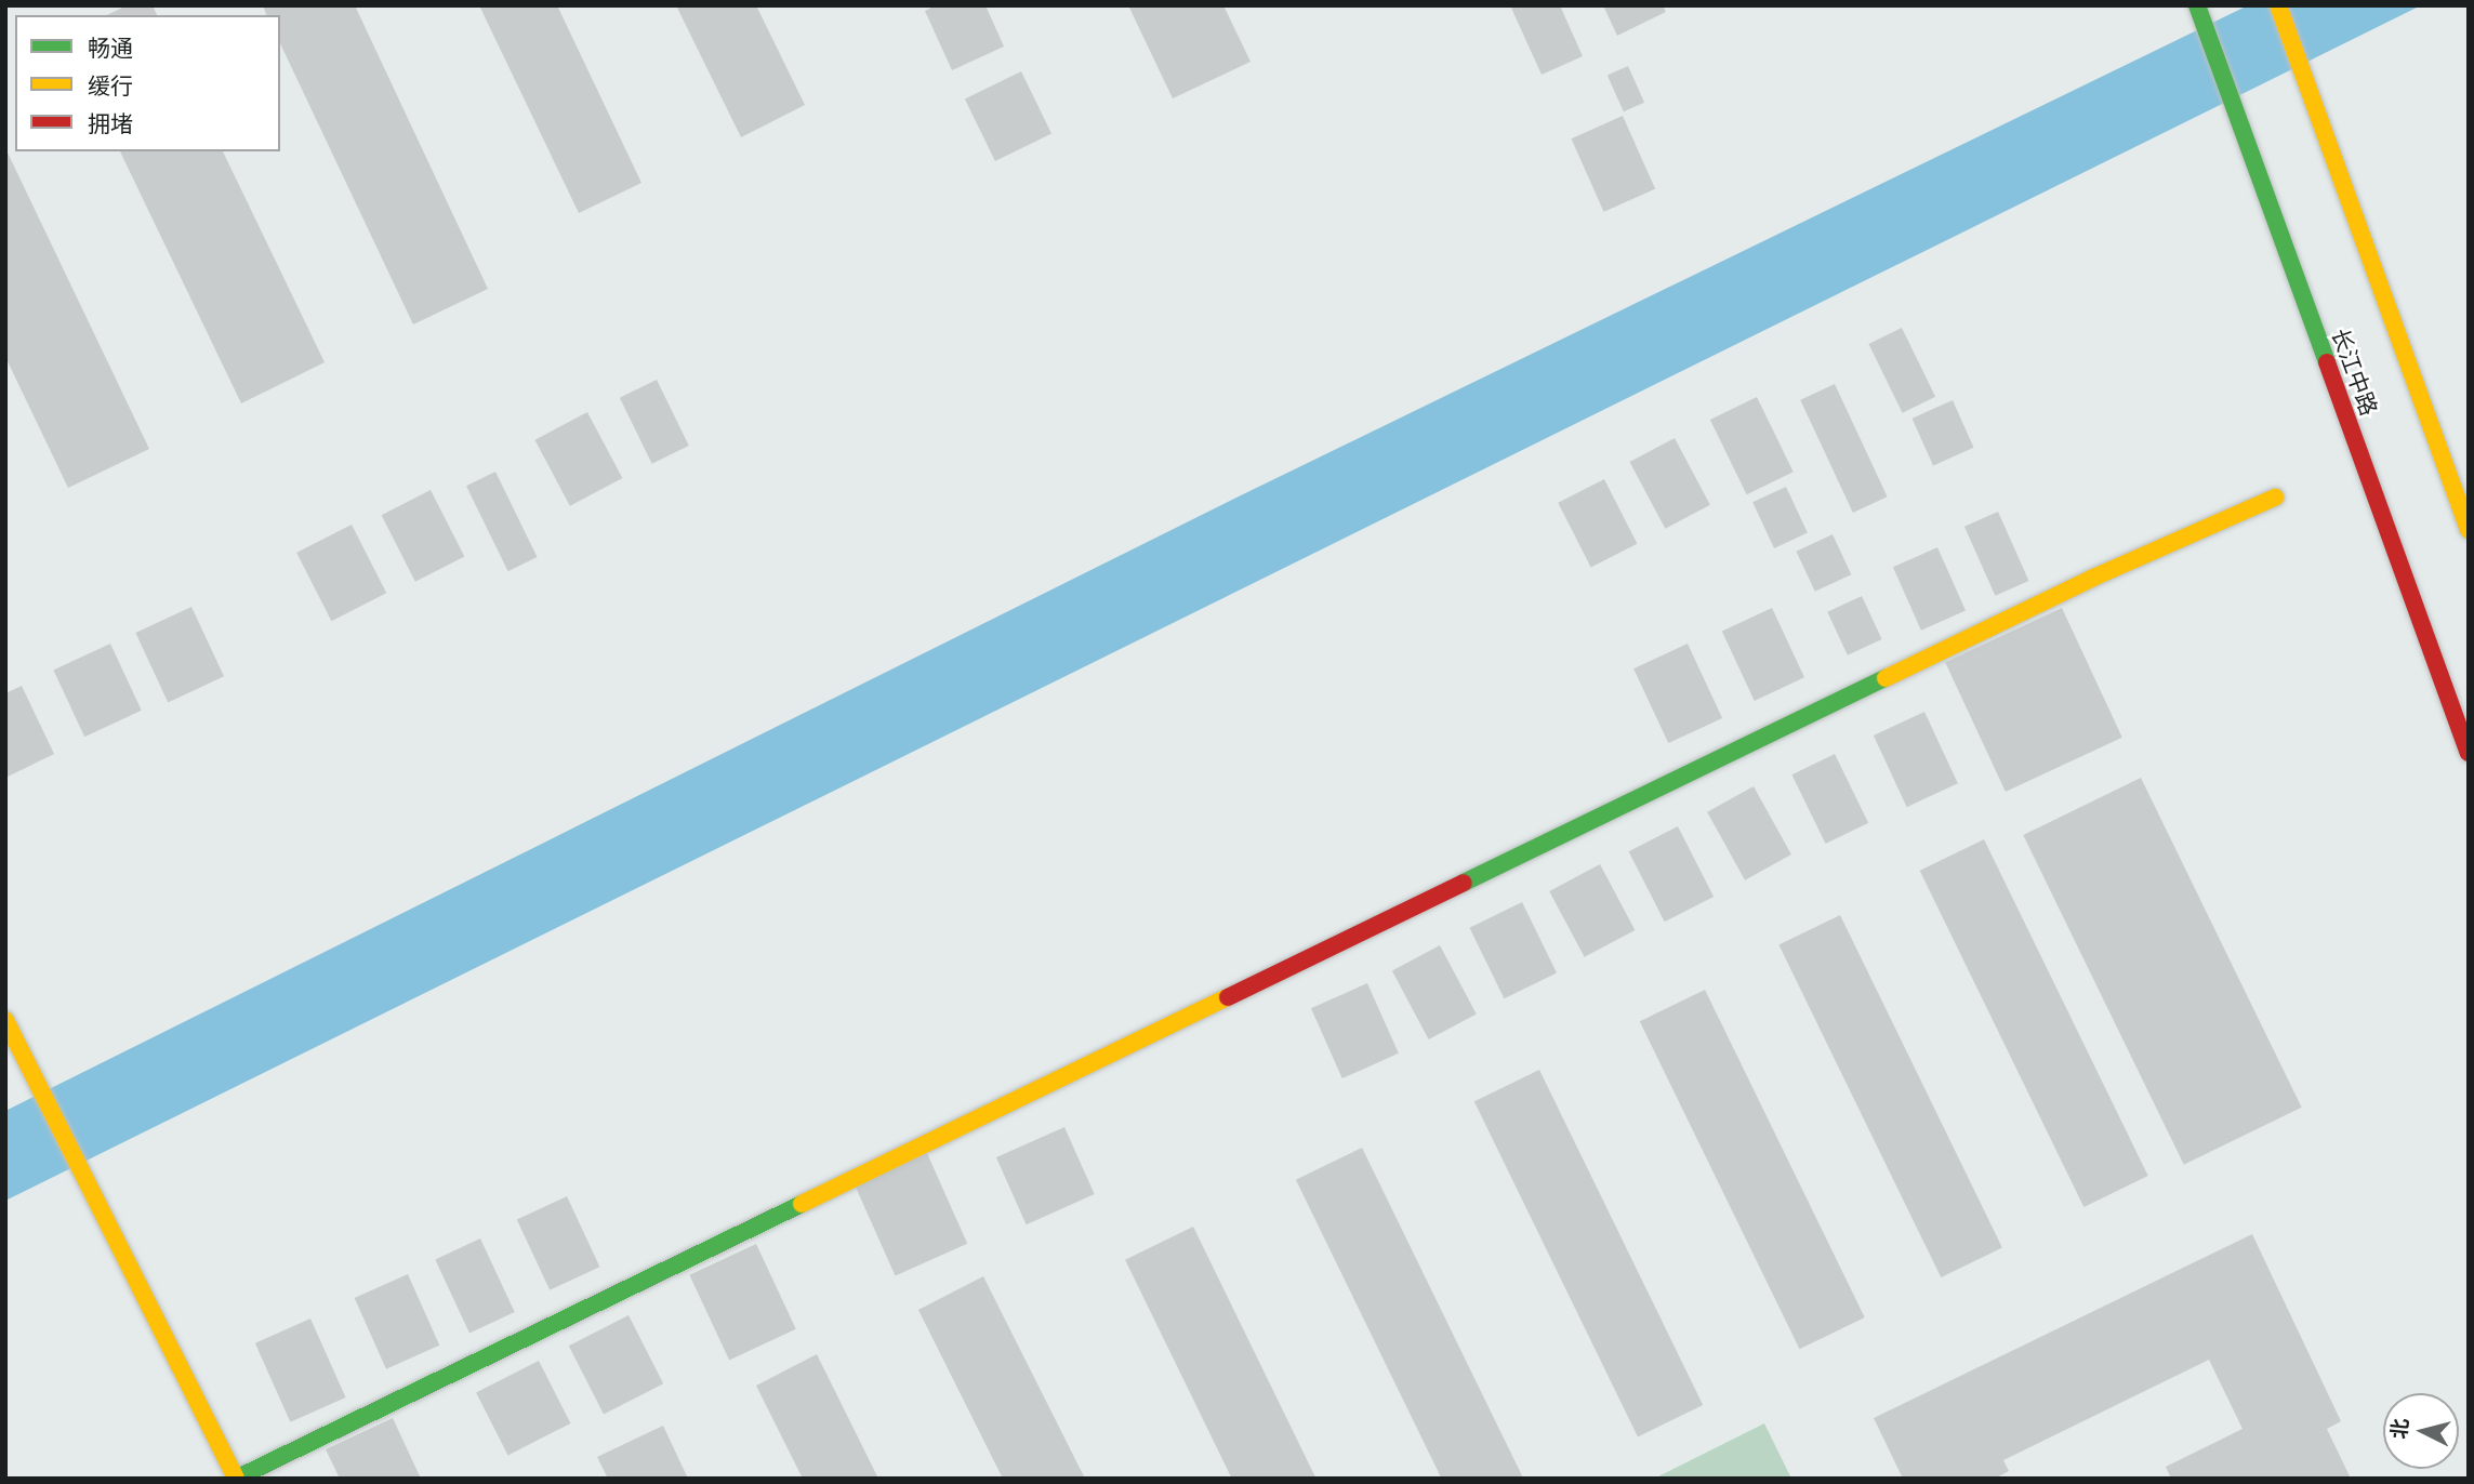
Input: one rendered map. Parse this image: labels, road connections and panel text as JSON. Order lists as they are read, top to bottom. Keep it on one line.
{"streets":{"street":["长江中路"]},"legend":["畅通","缓行","拥堵"],"north":"left"}
